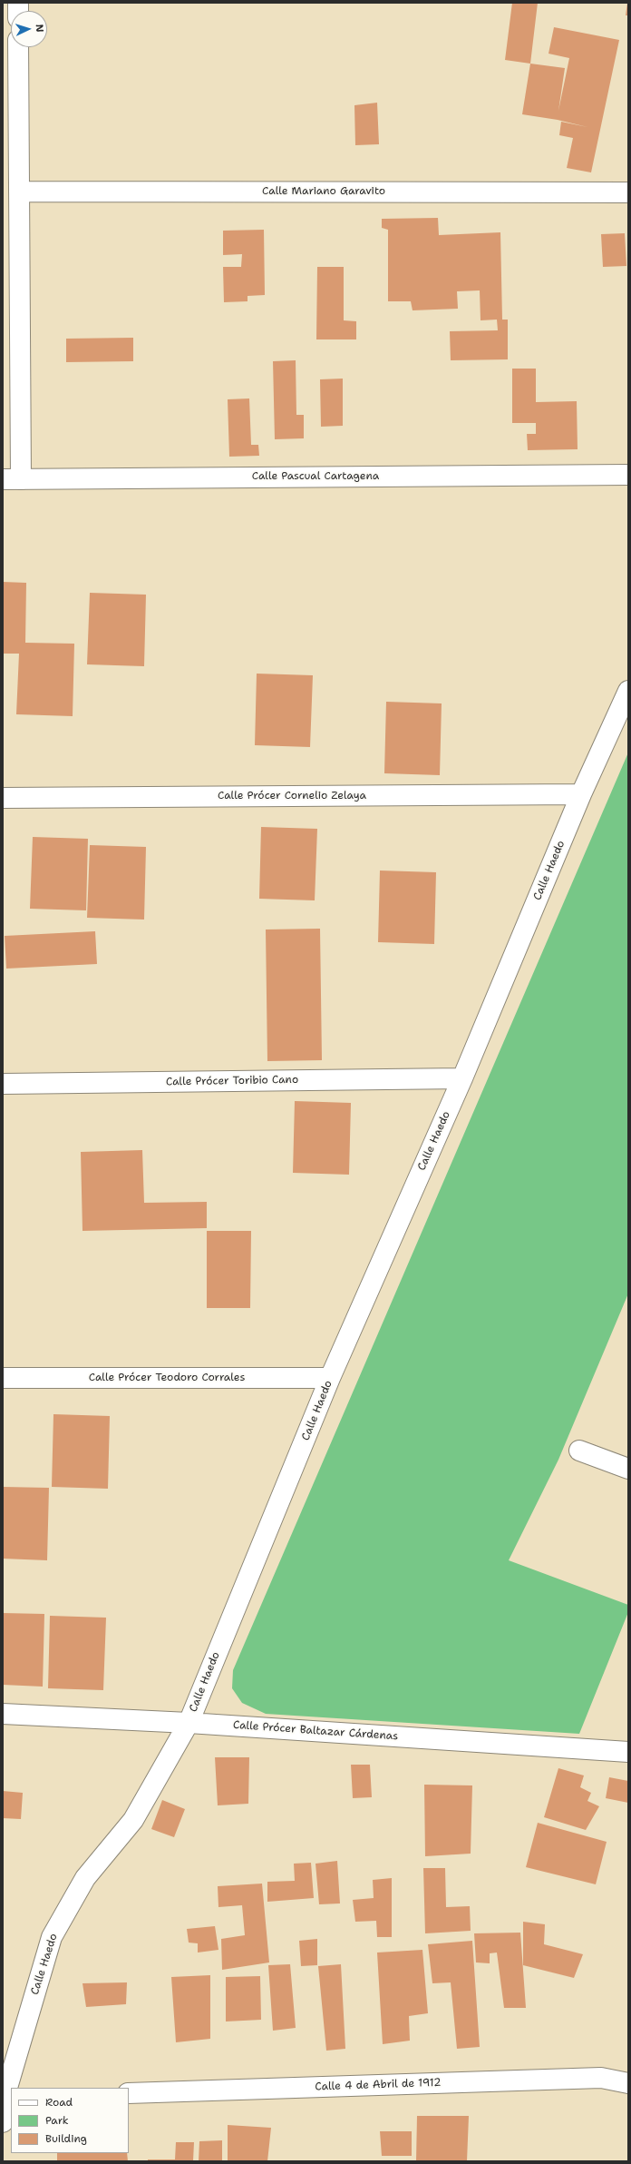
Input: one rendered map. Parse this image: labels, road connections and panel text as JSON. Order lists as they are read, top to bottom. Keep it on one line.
{"streets":{"street":["Calle Mariano Garavito","Calle Pascual Cartagena","Calle Prócer Cornelio Zelaya","Calle Haedo","Calle Prócer Toribio Cano","Calle Prócer Teodoro Corrales","Calle Prócer Baltazar Cárdenas","Calle 4 de Abril de 1912"]},"crossings":[["Calle Prócer Cornelio Zelaya","Calle Haedo"],["Calle Haedo","Calle Prócer Toribio Cano"],["Calle Haedo","Calle Prócer Teodoro Corrales"],["Calle Haedo","Calle Prócer Baltazar Cárdenas"]],"legend":["Road","Park","Building"],"north":"right"}
